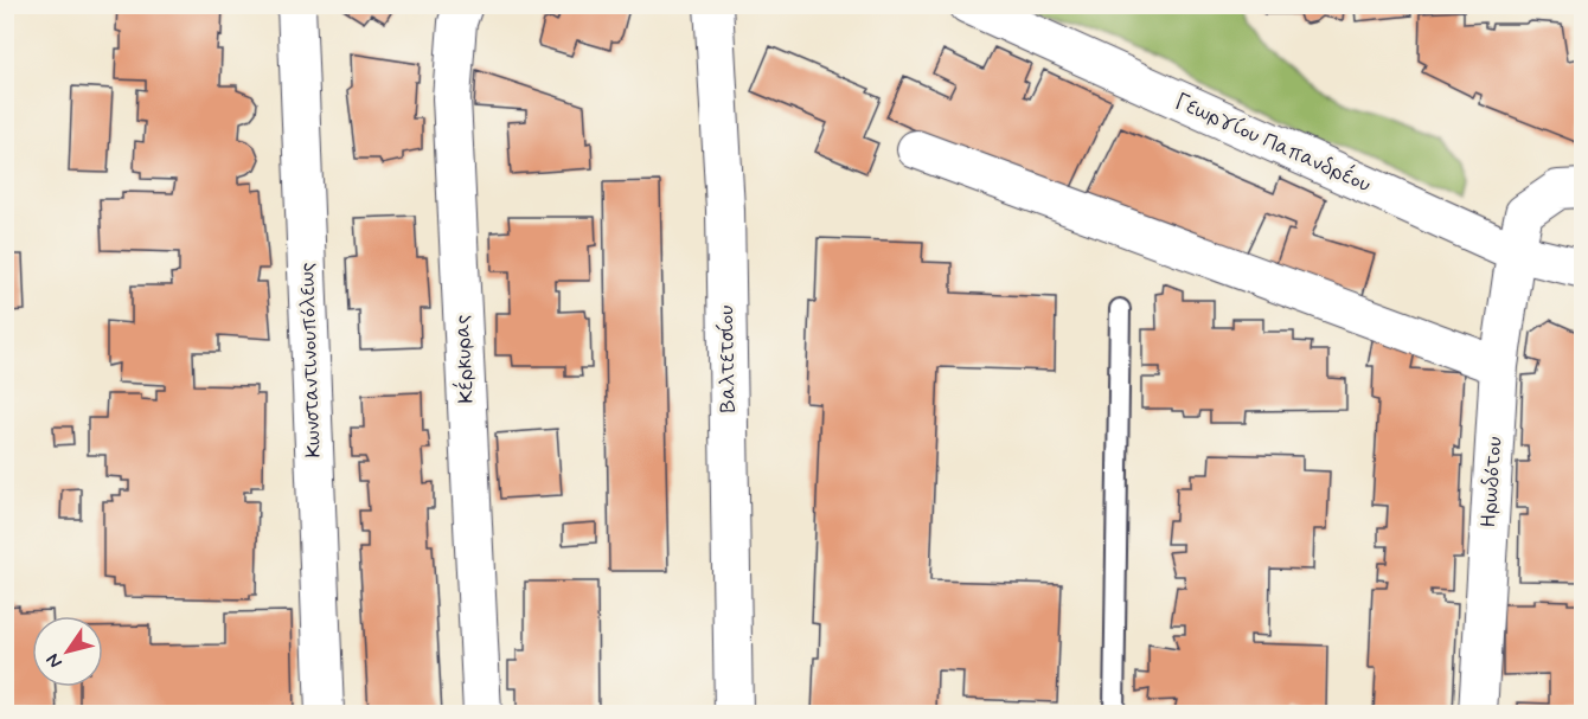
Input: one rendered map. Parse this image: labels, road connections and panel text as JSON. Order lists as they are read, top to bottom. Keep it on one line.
{"streets":{"street":["Γεωργίου Παπανδρέου","Κέρκυρας","Βαλτετσίου","Κωνσταντινουπόλεως","Ηρωδότου"]},"crossings":[["Γεωργίου Παπανδρέου","Ηρωδότου"]],"north":"bottom left"}
